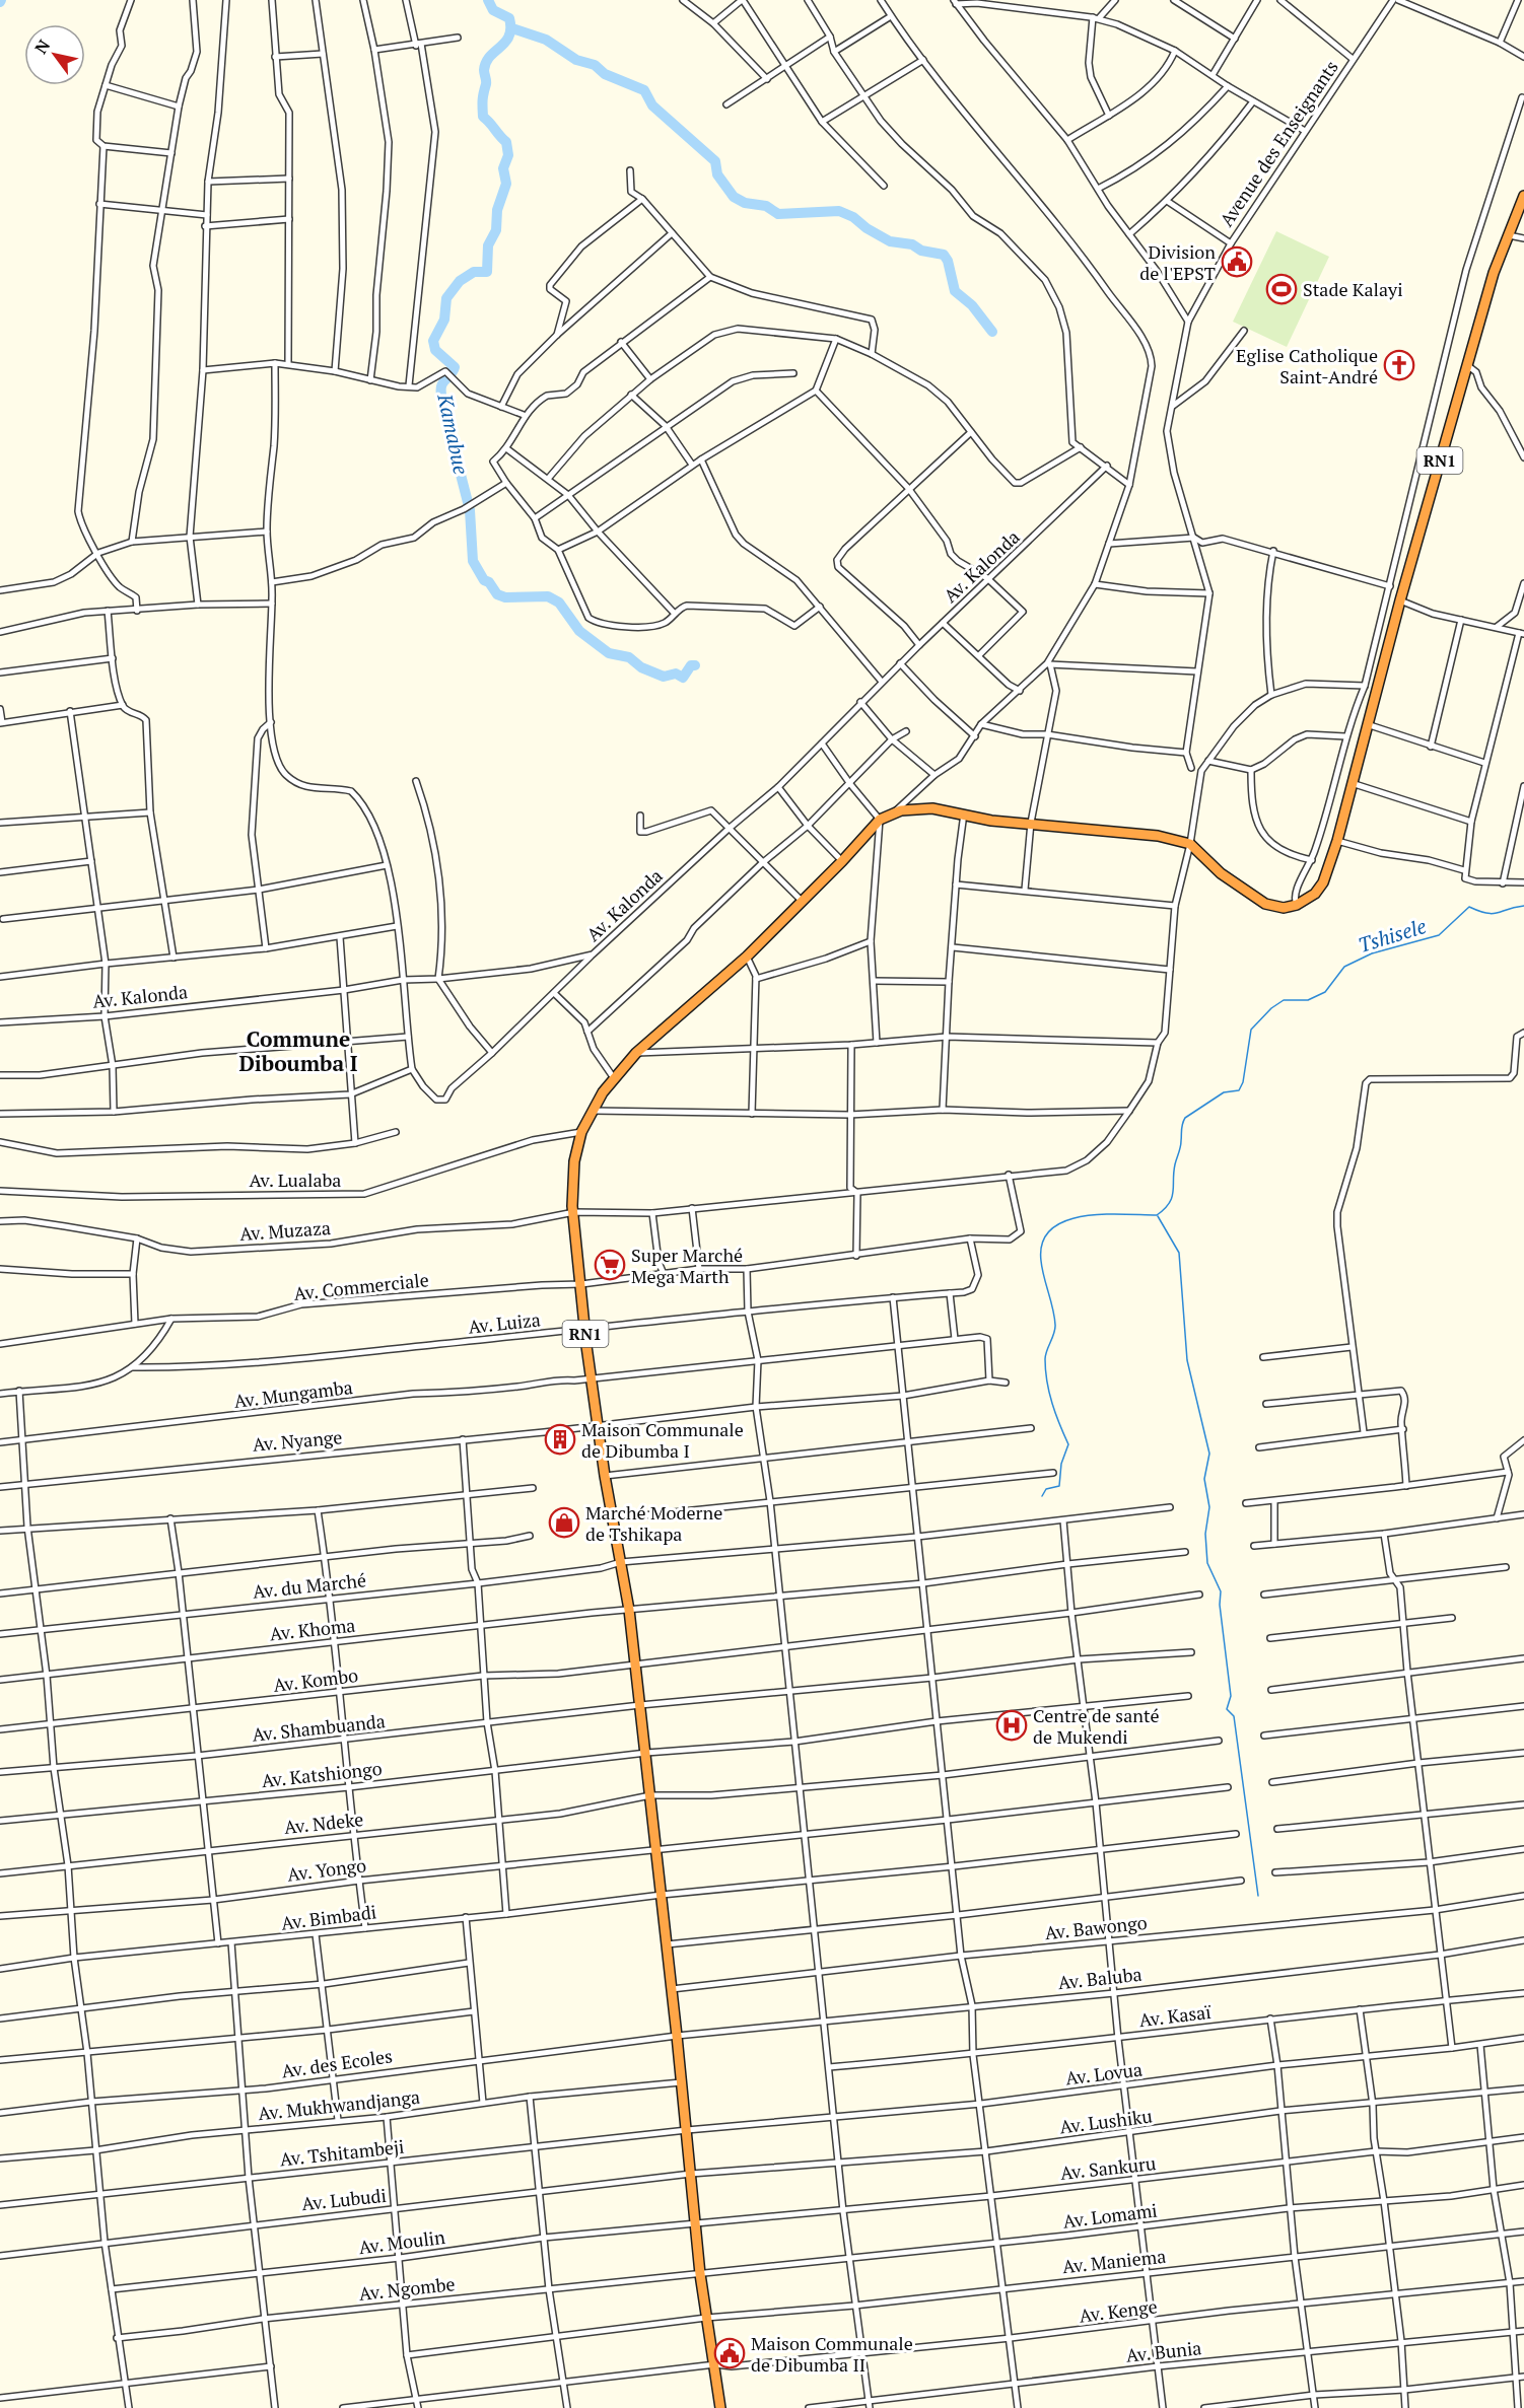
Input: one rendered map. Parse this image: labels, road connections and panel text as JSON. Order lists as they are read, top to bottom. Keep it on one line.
{"streets":{"highway":["RN1"],"street":["Avenue des Enseignants","Av. Kalonda","Av. Lualaba","Av. Muzaza","Av. Commerciale","Av. Luiza","Av. Mungamba","Av. Nyange","Av. du Marché","Av. Khoma","Av. Kombo","Av. Shambuanda","Av. Katshiongo","Av. Ndeke","Av. Yongo","Av. Bimbadi","Av. Bawongo","Av. Baluba","Av. Kasaï","Av. des Ecoles","Av. Lovua","Av. Mukhwandjanga","Av. Lushiku","Av. Tshitambeji","Av. Sankuru","Av. Lubudi","Av. Lomami","Av. Moulin","Av. Maniema","Av. Ngombe","Av. Kenge","Av. Bunia"]},"crossings":[["RN1","Av. Lualaba"],["RN1","Av. Muzaza"],["RN1","Av. Commerciale"],["RN1","Av. Luiza"],["RN1","Av. Mungamba"],["RN1","Av. Nyange"],["RN1","Av. du Marché"],["RN1","Av. Khoma"],["RN1","Av. Kombo"],["RN1","Av. Shambuanda"],["RN1","Av. Katshiongo"],["RN1","Av. Ndeke"],["RN1","Av. Yongo"],["RN1","Av. Bimbadi"],["RN1","Av. Bawongo"],["RN1","Av. Baluba"],["RN1","Av. des Ecoles"],["RN1","Av. Lovua"],["RN1","Av. Mukhwandjanga"],["RN1","Av. Lushiku"],["RN1","Av. Tshitambeji"],["RN1","Av. Sankuru"],["RN1","Av. Lubudi"],["RN1","Av. Lomami"],["RN1","Av. Moulin"],["RN1","Av. Maniema"],["RN1","Av. Ngombe"],["RN1","Av. Kenge"],["Av. Muzaza","Av. Commerciale"],["Av. Commerciale","Av. Luiza"],["Av. Mungamba","Av. Nyange"],["Av. Baluba","Av. des Ecoles"],["Av. Lovua","Av. Tshitambeji"],["Av. Lushiku","Av. Lubudi"],["Av. Sankuru","Av. Moulin"],["Av. Lomami","Av. Ngombe"]],"districts":["Commune Diboumba I"],"water":["Kamabue","Tshisele"],"places":{"public building":["Division de l'EPST","Maison Communale de Dibumba II"],"sports":["Stade Kalayi"],"church":["Eglise Catholique Saint-André"],"supermarket":["Super Marché Mega Marth"],"building":["Maison Communale de Dibumba I"],"shop":["Marché Moderne de Tshikapa"],"hospital":["Centre de santé de Mukendi"]},"north":"top left"}
